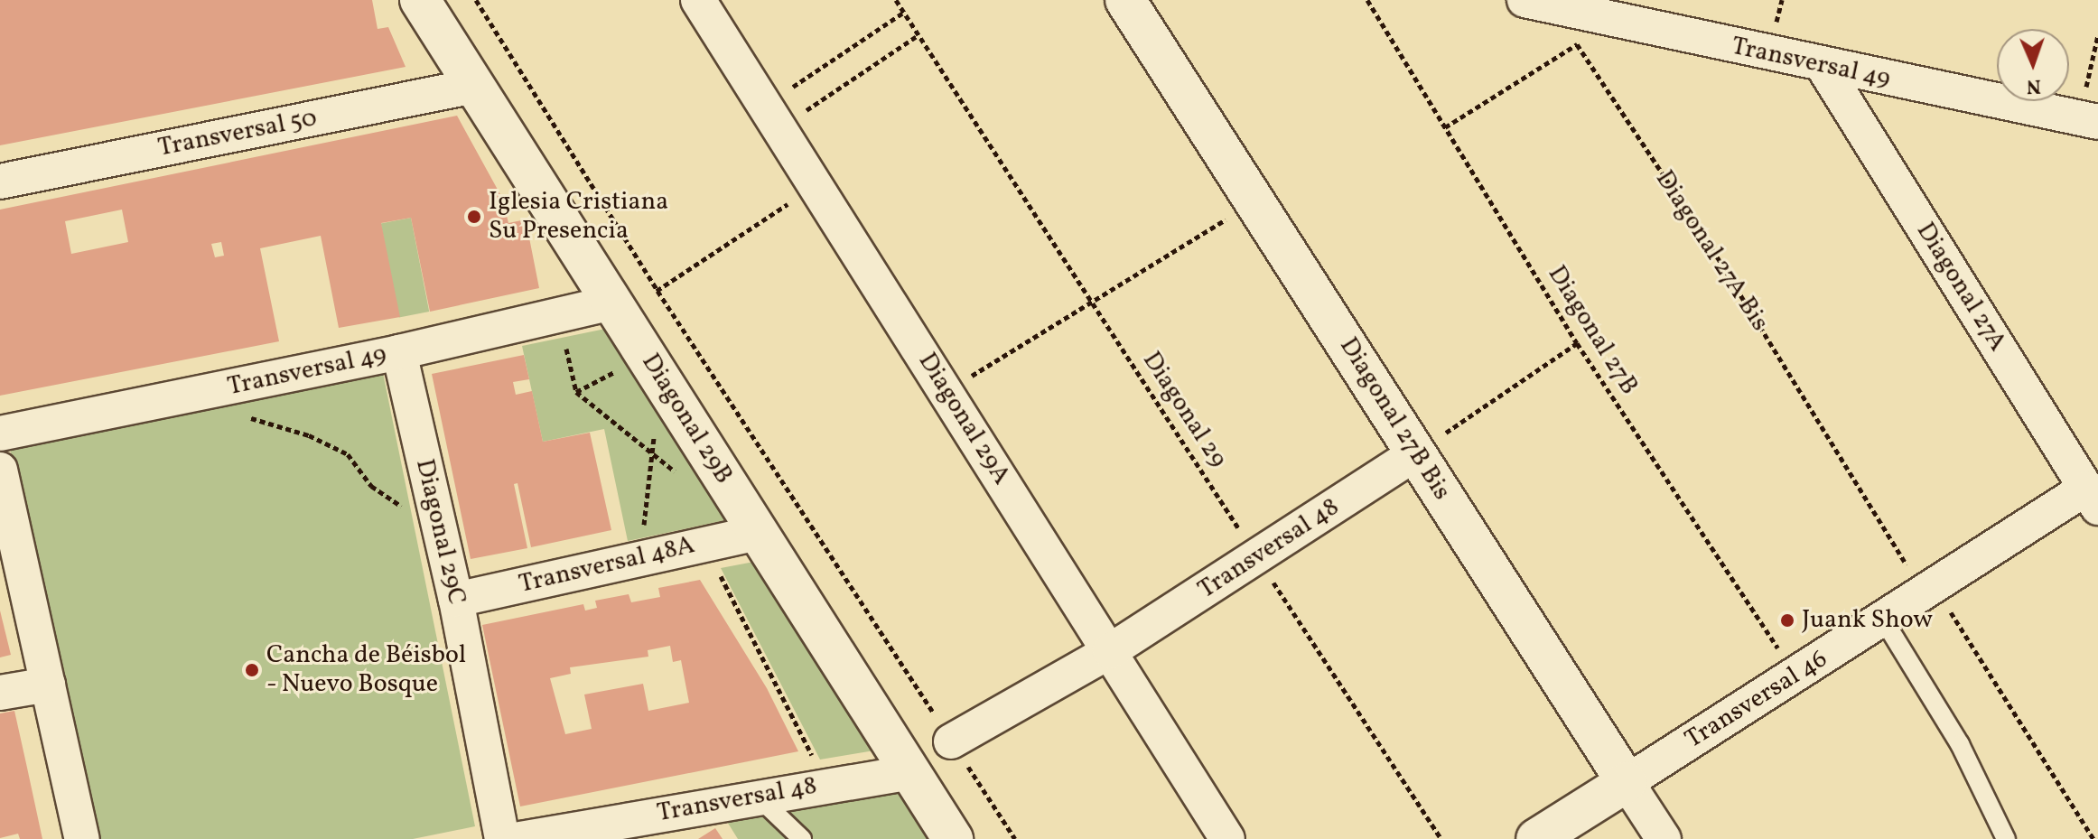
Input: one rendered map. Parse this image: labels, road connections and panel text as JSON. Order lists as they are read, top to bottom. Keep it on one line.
{"streets":{"street":["Transversal 49","Transversal 50","Diagonal 27A","Diagonal 29B","Diagonal 29A","Diagonal 27B Bis","Diagonal 29C","Transversal 48","Transversal 48A","Transversal 46"],"path":["Diagonal 27A Bis","Diagonal 27B","Diagonal 29"]},"crossings":[["Transversal 49","Diagonal 27A"],["Transversal 49","Diagonal 29B"],["Transversal 49","Diagonal 29C"],["Transversal 50","Diagonal 29B"],["Diagonal 27A Bis","Diagonal 27B"],["Diagonal 27A Bis","Transversal 46"],["Diagonal 27A","Transversal 46"],["Diagonal 27B","Transversal 46"],["Diagonal 29","Transversal 48"],["Diagonal 29B","Transversal 48"],["Diagonal 29B","Transversal 48A"],["Diagonal 29A","Transversal 48"],["Diagonal 27B Bis","Transversal 48"],["Diagonal 27B Bis","Transversal 46"],["Diagonal 29C","Transversal 48A"]],"places":["Iglesia Cristiana Su Presencia","Juank Show","Cancha de Béisbol - Nuevo Bosque"],"north":"bottom"}
